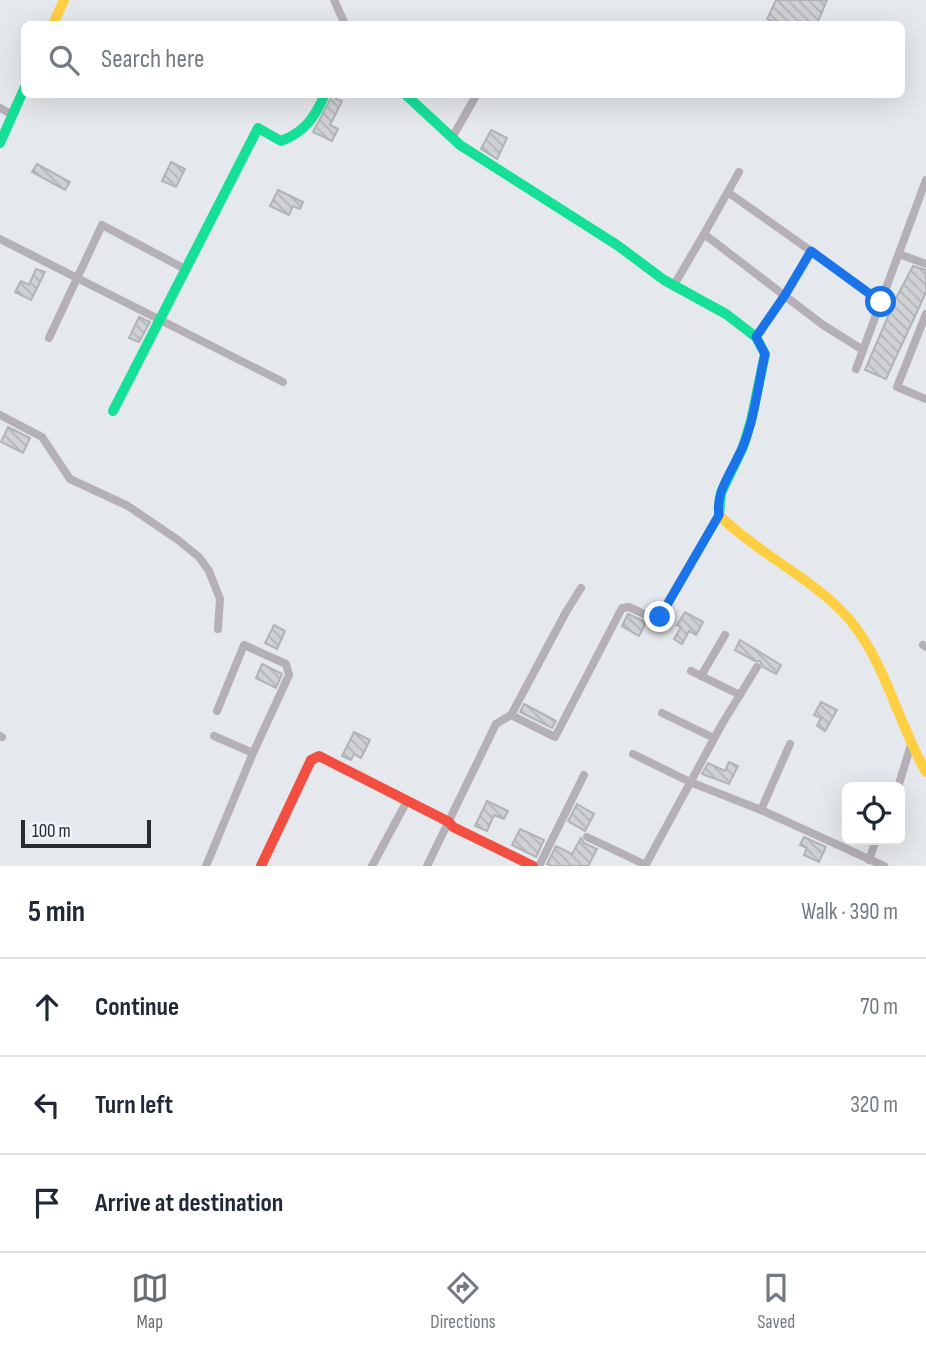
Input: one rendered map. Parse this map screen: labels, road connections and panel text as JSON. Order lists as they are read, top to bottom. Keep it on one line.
{"scale_bar":"100 m","page":{"search":"Search here","scale":"100 m","heading":["5 min","Walk · 390 m"],"list":[["Continue","70 m"],["Turn left","320 m"],"Arrive at destination"],"nav":["Map","Directions","Saved"]}}
